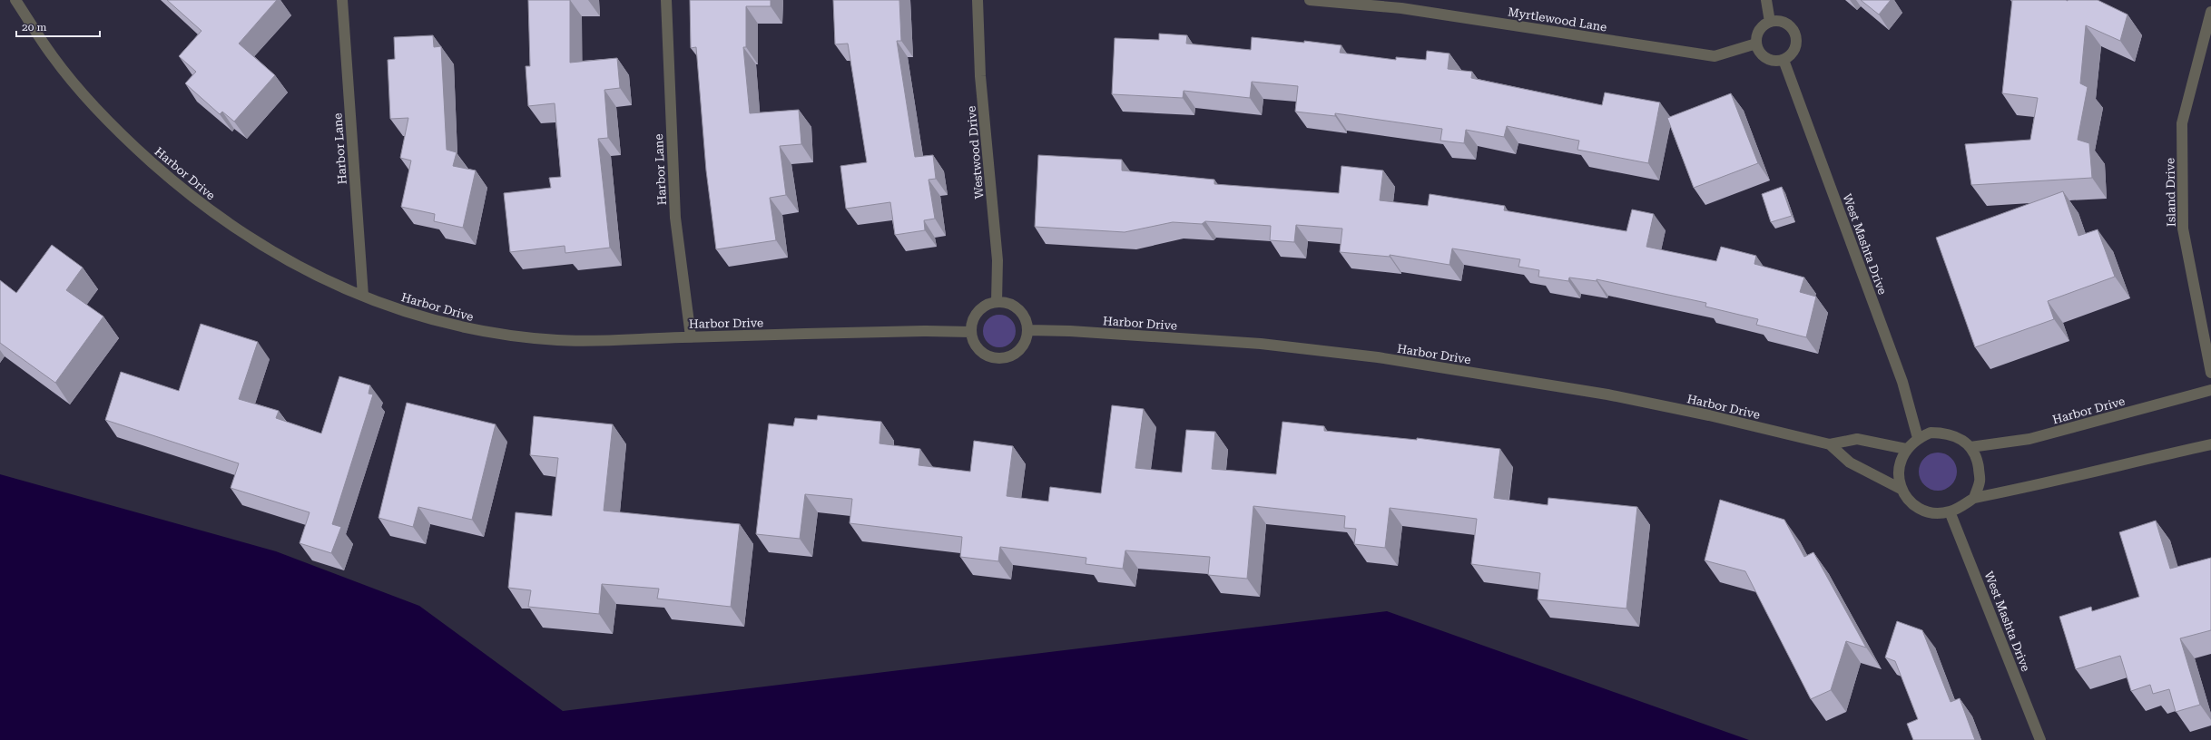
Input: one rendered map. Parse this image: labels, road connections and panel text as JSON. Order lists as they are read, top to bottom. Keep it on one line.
{"streets":{"street":["Myrtlewood Lane","Harbor Lane","Westwood Drive","Harbor Drive","Island Drive","West Mashta Drive"]},"crossings":[["Myrtlewood Lane","West Mashta Drive"],["Harbor Lane","Harbor Drive"],["Westwood Drive","Harbor Drive"],["Harbor Drive","West Mashta Drive"]],"scale_bar":"20 m"}
